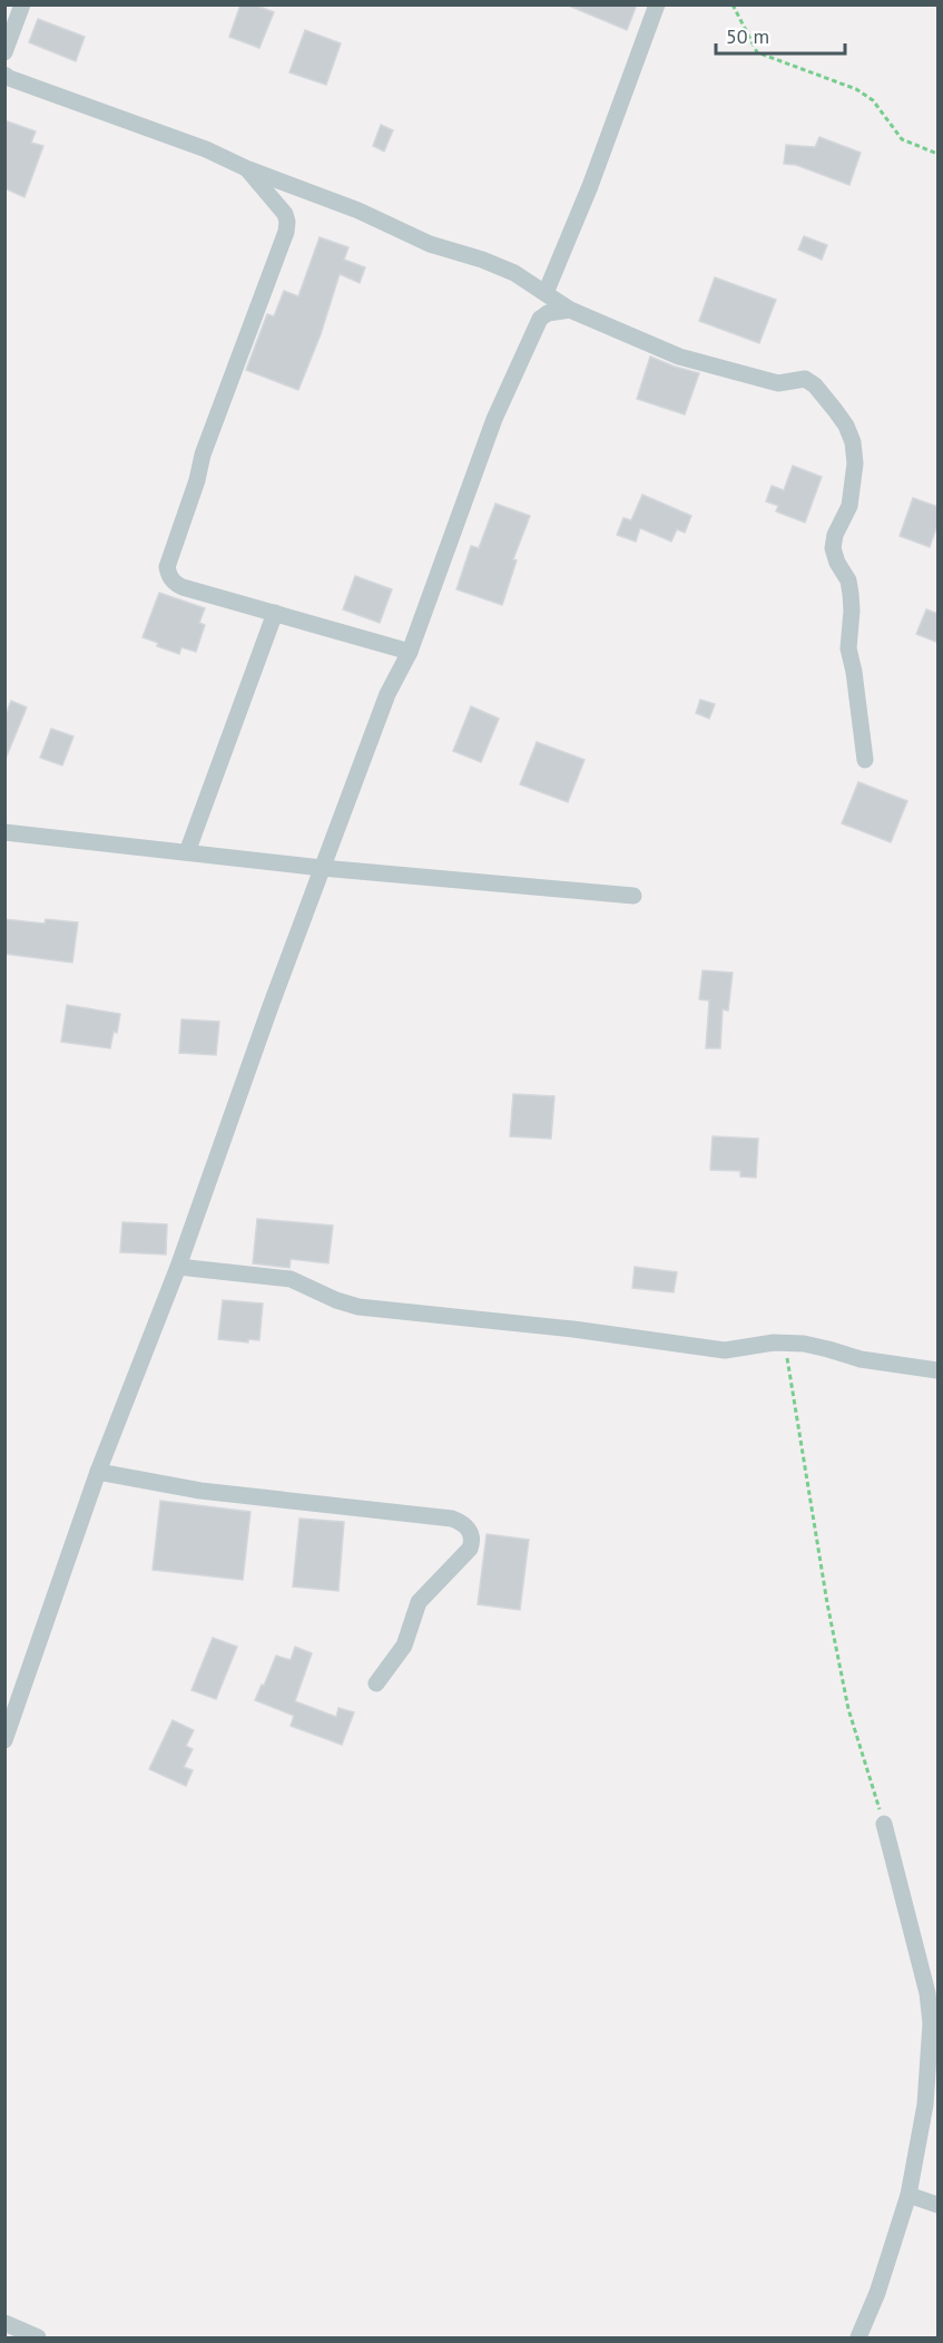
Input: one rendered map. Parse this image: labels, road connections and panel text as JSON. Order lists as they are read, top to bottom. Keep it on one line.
{"scale_bar":"50 m"}
